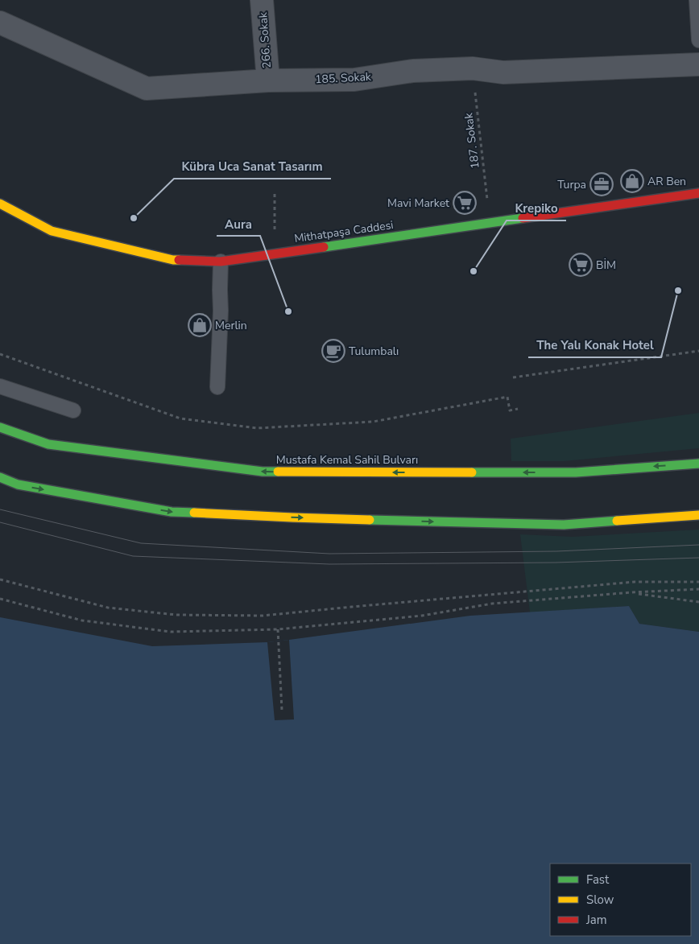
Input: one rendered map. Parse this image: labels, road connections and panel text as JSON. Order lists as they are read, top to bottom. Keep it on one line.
{"streets":{"main road":["Mithatpaşa Caddesi","Mustafa Kemal Sahil Bulvarı"],"street":["266. Sokak","185. Sokak"],"path":["187. Sokak"]},"crossings":[["266. Sokak","185. Sokak"],["185. Sokak","187. Sokak"]],"places":{"shop":["AR Ben","Merlin"],"office":["Turpa"],"supermarket":["Mavi Market","BİM"],"other":["Kübra Uca Sanat Tasarım","Krepiko","The Yalı Konak Hotel","Aura"],"cafe":["Tulumbalı"]},"legend":["Fast","Slow","Jam"]}
